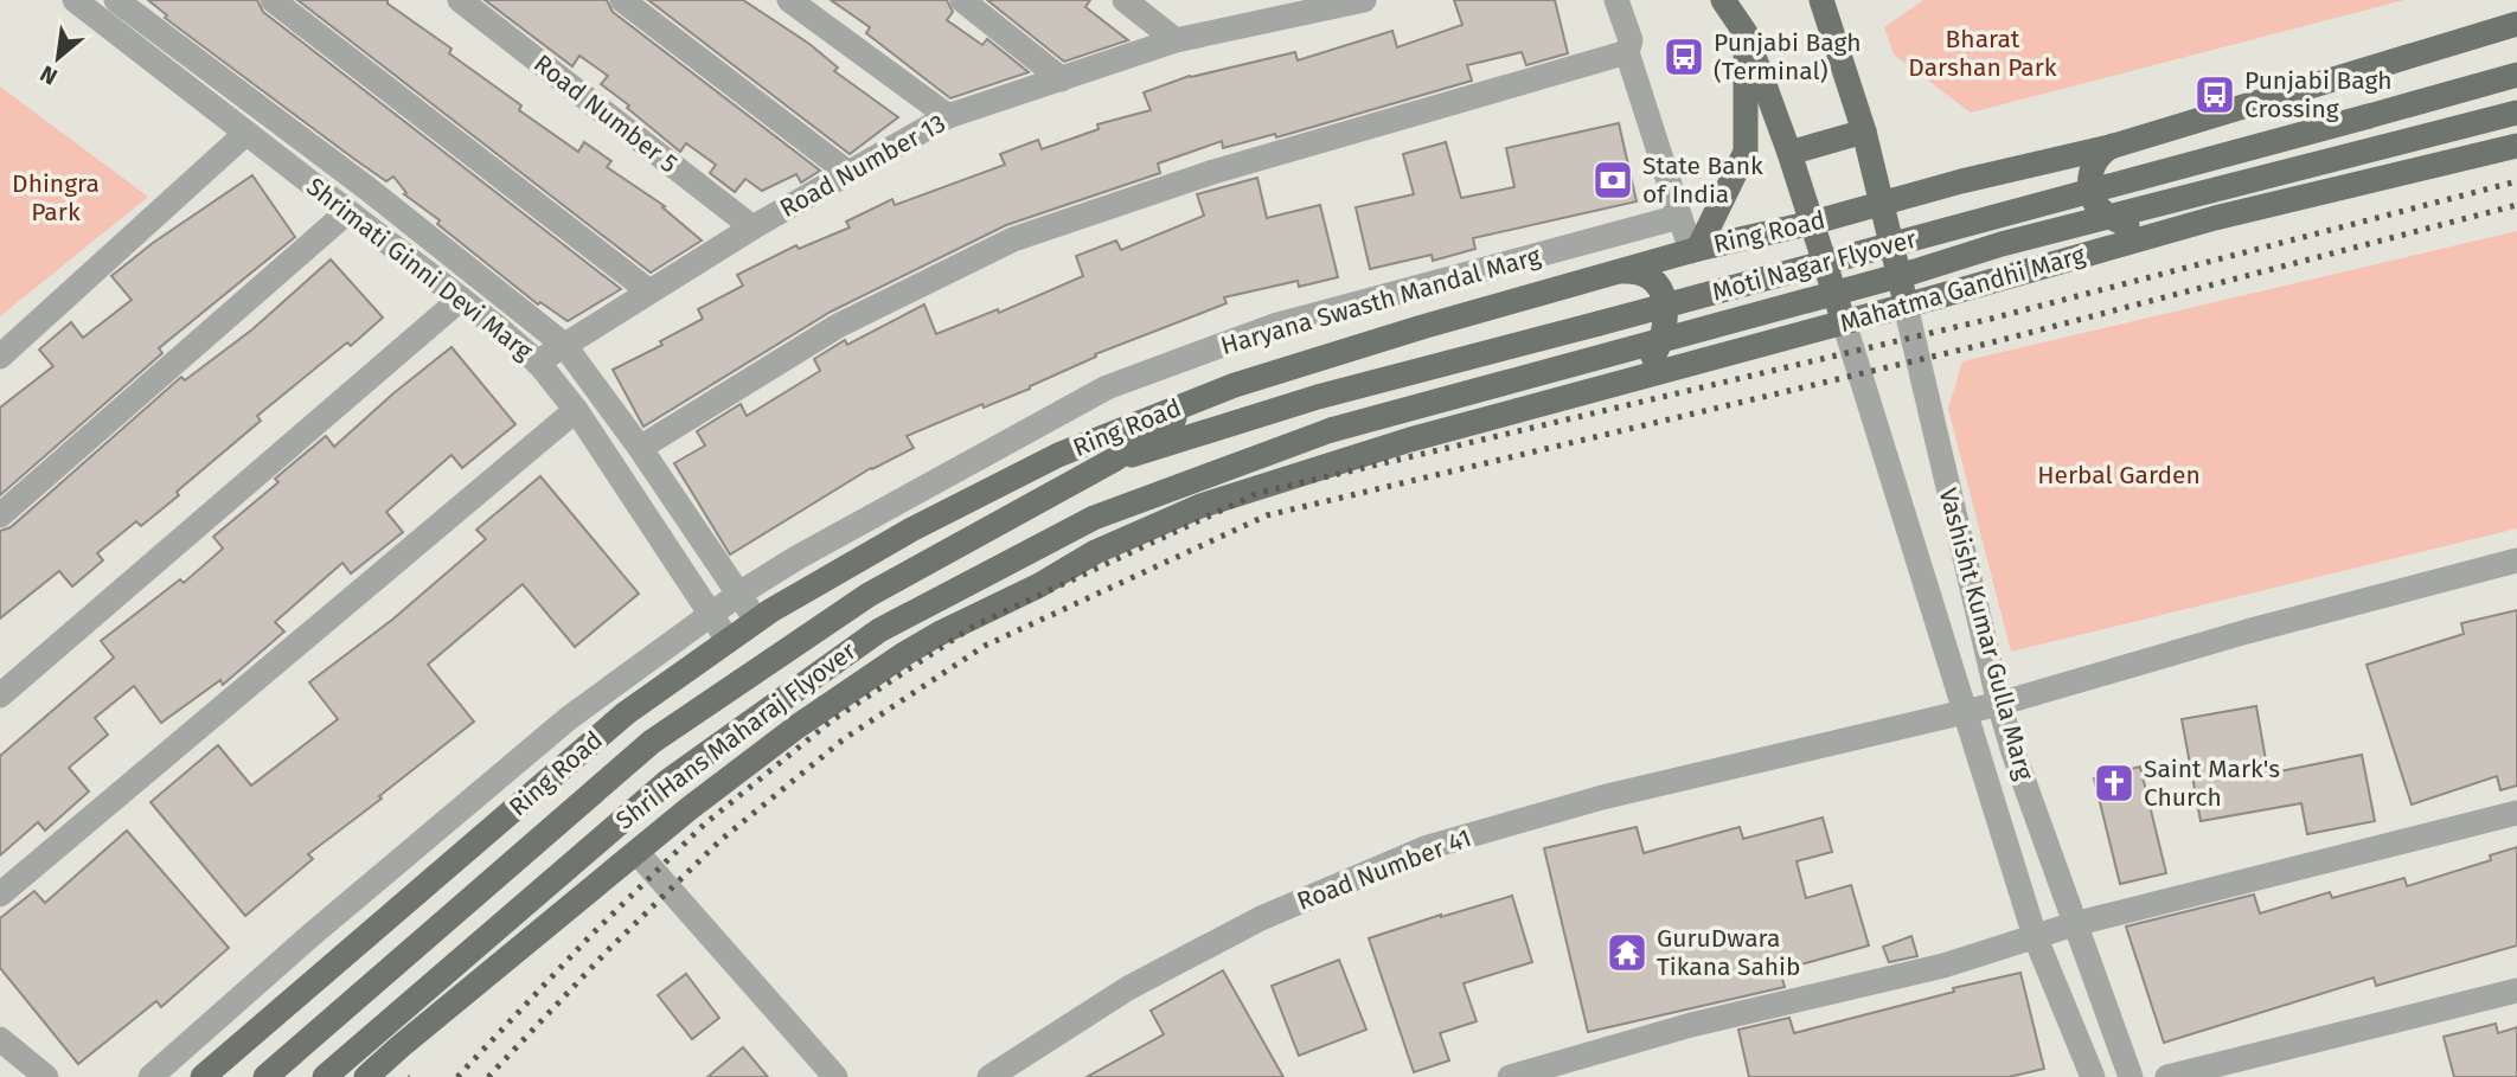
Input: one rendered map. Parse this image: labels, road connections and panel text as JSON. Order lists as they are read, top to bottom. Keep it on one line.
{"streets":{"main road":["Ring Road","Moti Nagar Flyover","Mahatma Gandhi Marg","Vashisht Kumar Gulla Marg","Shri Hans Maharaj Flyover"],"street":["Road Number 5","Road Number 13","Shrimati Ginni Devi Marg","Haryana Swasth Mandal Marg","Road Number 41"]},"crossings":[["Road Number 5","Road Number 13"],["Road Number 13","Shrimati Ginni Devi Marg"],["Ring Road","Shrimati Ginni Devi Marg"],["Ring Road","Vashisht Kumar Gulla Marg"],["Moti Nagar Flyover","Shri Hans Maharaj Flyover"],["Shrimati Ginni Devi Marg","Haryana Swasth Mandal Marg"],["Mahatma Gandhi Marg","Vashisht Kumar Gulla Marg"],["Vashisht Kumar Gulla Marg","Road Number 41"]],"parks":["Bharat Darshan Park","Dhingra Park","Herbal Garden"],"places":{"bus stop":["Punjabi Bagh (Terminal)","Punjabi Bagh Crossing"],"bank":["State Bank of India"],"church":["Saint Mark's Church"],"temple":["GuruDwara Tikana Sahib"]},"north":"bottom left"}
